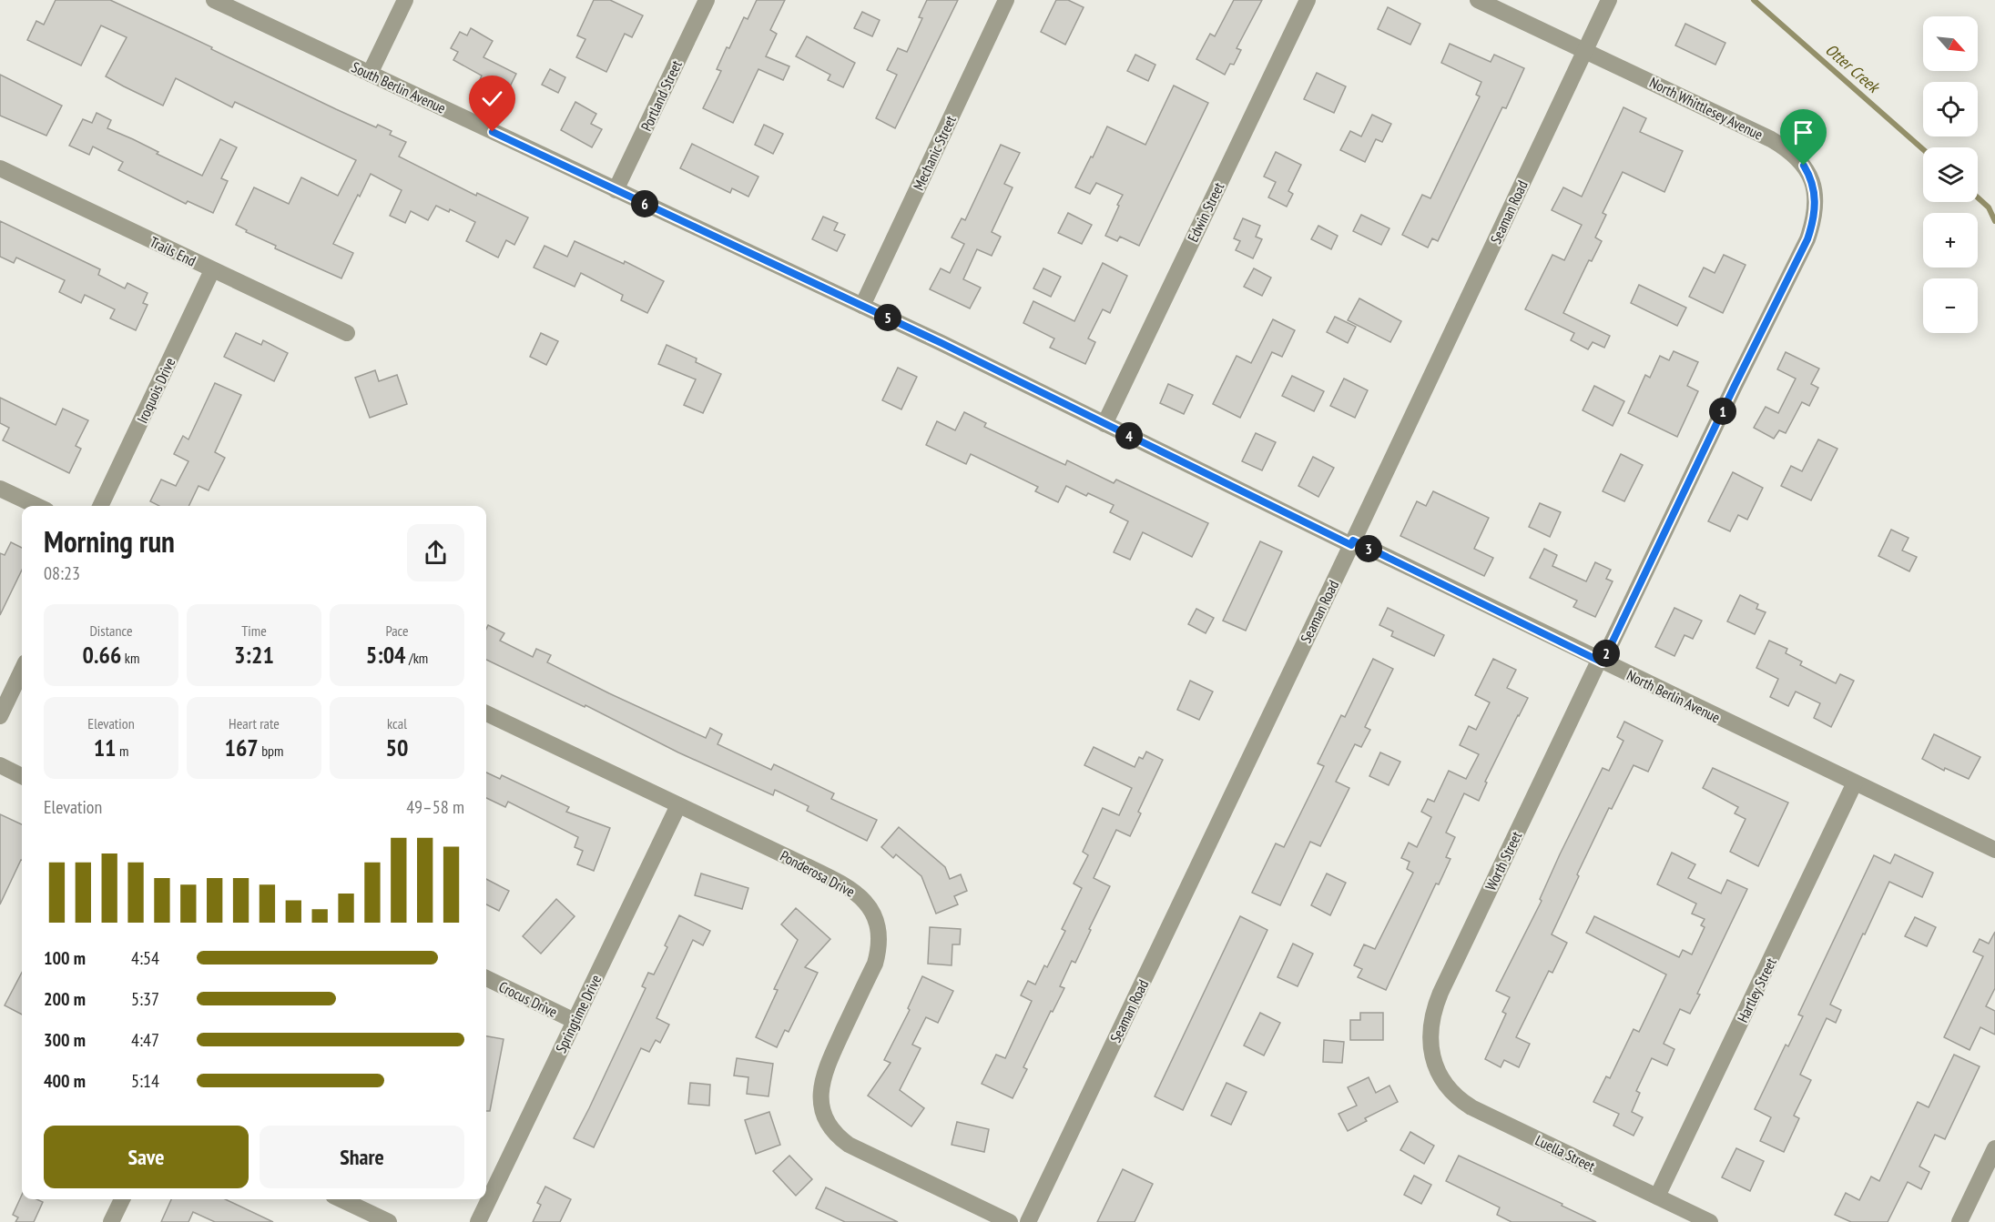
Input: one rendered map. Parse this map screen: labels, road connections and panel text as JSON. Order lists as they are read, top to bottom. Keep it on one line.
{"streets":{"street":["South Berlin Avenue","Portland Street","North Whittlesey Avenue","Mechanic Street","Edwin Street","Seaman Road","Trails End","Iroquois Drive","North Berlin Avenue","Worth Street","Ponderosa Drive","Hartley Street","Crocus Drive","Springtime Drive","Luella Street"]},"crossings":[["South Berlin Avenue","Portland Street"],["South Berlin Avenue","Mechanic Street"],["South Berlin Avenue","Edwin Street"],["South Berlin Avenue","Seaman Road"],["South Berlin Avenue","North Berlin Avenue"],["North Whittlesey Avenue","Seaman Road"],["North Whittlesey Avenue","Worth Street"],["Seaman Road","North Berlin Avenue"],["Trails End","Iroquois Drive"],["North Berlin Avenue","Worth Street"],["North Berlin Avenue","Hartley Street"],["Worth Street","Luella Street"],["Ponderosa Drive","Springtime Drive"],["Hartley Street","Luella Street"],["Crocus Drive","Springtime Drive"]],"water":["Otter Creek"],"north":"bottom right","page":{"map_buttons":["+","−"],"pins":["6","5","1","4","3","2"],"heading":["Morning run","08:23"],"stats":[["Distance","0.66 km"],["Time","3:21"],["Pace","5:04 /km"],["Elevation","11 m"],["Heart rate","167 bpm"],["kcal","50"]],"chart":["Elevation","49–58 m"],"list":[{"name":"100 m","note":"4:54"},{"name":"200 m","note":"5:37"},{"name":"300 m","note":"4:47"},{"name":"400 m","note":"5:14"}],"buttons":["Save","Share"]}}
